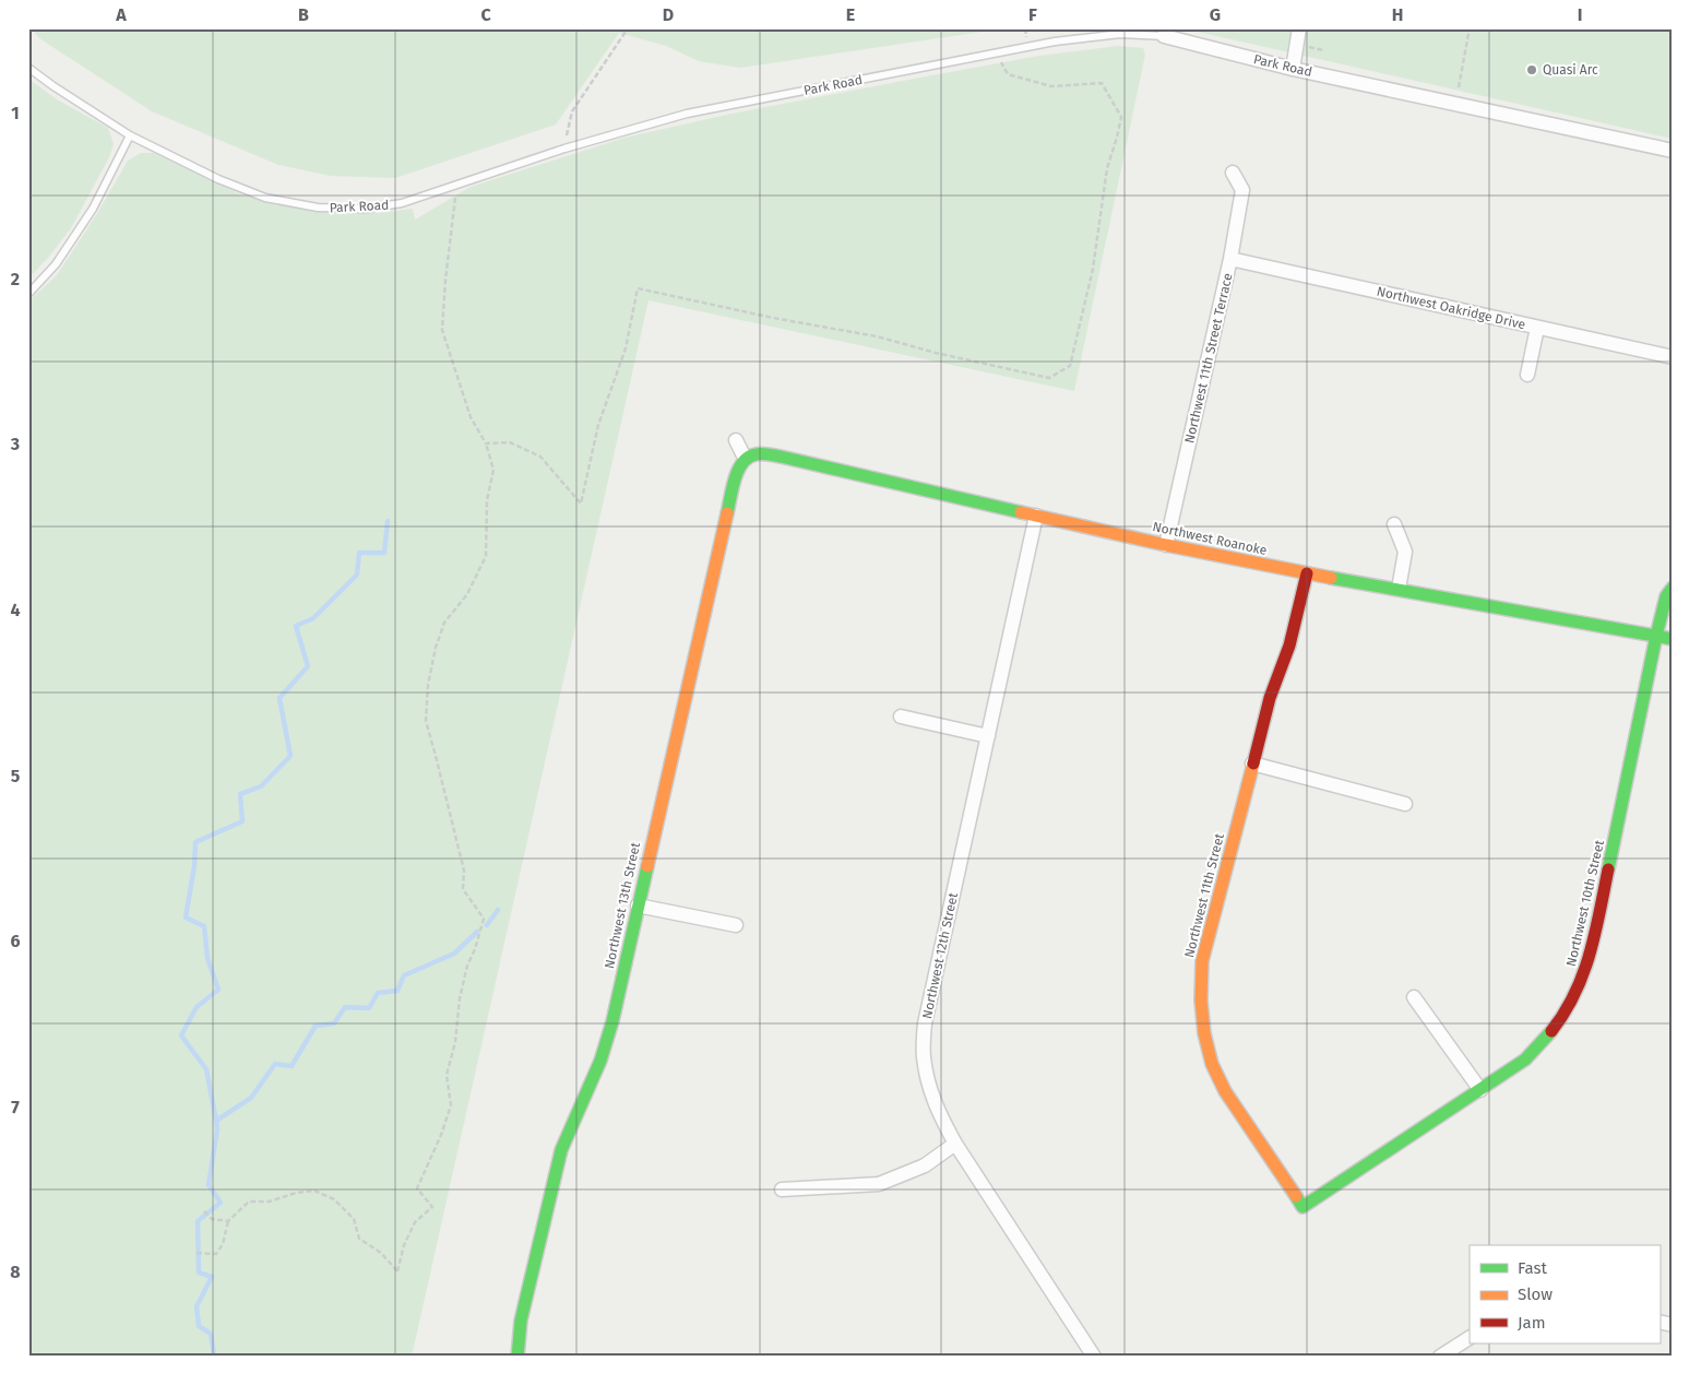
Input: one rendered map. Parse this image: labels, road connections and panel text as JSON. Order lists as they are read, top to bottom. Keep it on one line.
{"streets":{"street":["Park Road","Northwest Oakridge Drive","Northwest 11th Street Terrace","Northwest Roanoke","Northwest 11th Street","Northwest 10th Street","Northwest 13th Street","Northwest 12th Street"]},"crossings":[["Northwest Oakridge Drive","Northwest 11th Street Terrace"],["Northwest 11th Street Terrace","Northwest Roanoke"],["Northwest Roanoke","Northwest 11th Street"],["Northwest Roanoke","Northwest 10th Street"],["Northwest Roanoke","Northwest 13th Street"],["Northwest Roanoke","Northwest 12th Street"],["Northwest 11th Street","Northwest 10th Street"]],"places":["Quasi Arc"],"legend":["Fast","Slow","Jam"],"grid":{"columns":["A","B","C","D","E","F","G","H","I"],"rows":["1","2","3","4","5","6","7","8"]}}
